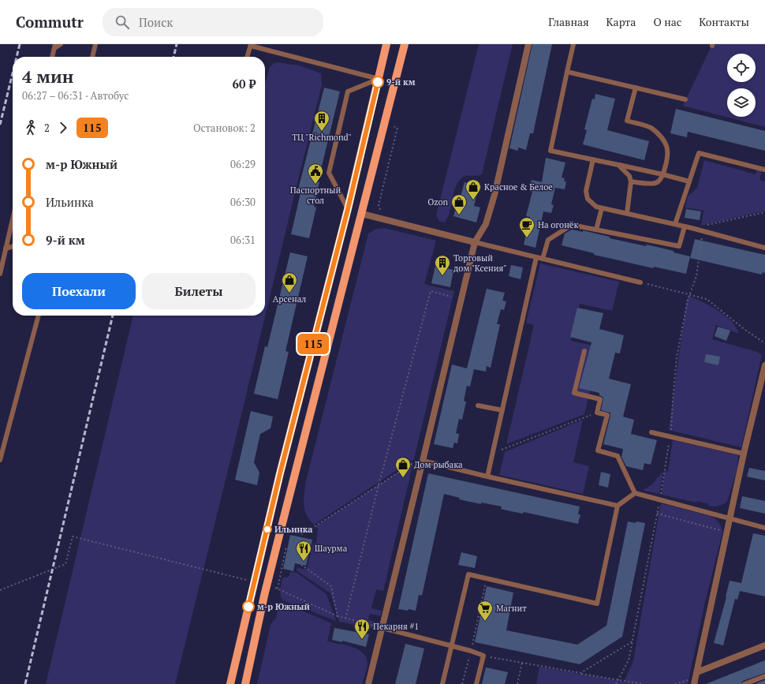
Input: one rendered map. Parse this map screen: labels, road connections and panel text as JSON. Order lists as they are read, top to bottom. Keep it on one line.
{"places":{"other":["9-й км","Ильинка","м-р Южный"],"building":["ТЦ \"Richmond\"","Торговый дом \"Ксения\""],"public building":["Паспортный стол"],"shop":["Красное & Белое","Ozon","Арсенал","Дом рыбака"],"cafe":["На огонёк"],"restaurant":["Шаурма","Пекарня #1"],"supermarket":["Магнит"]},"lines":["bus line 115"],"page":{"header":"Commutr","search":"Поиск","nav":["Главная","Карта","О нас","Контакты"],"on_map":"115","heading":["4 мин","06:27 – 06:31 · Автобус","60 ₽"],"legs":["2","115","Остановок: 2"],"list":[{"name":"м-р Южный","value":"06:29"},{"name":"Ильинка","value":"06:30"},{"name":"9-й км","value":"06:31"}],"buttons":["Поехали","Билеты"]}}
